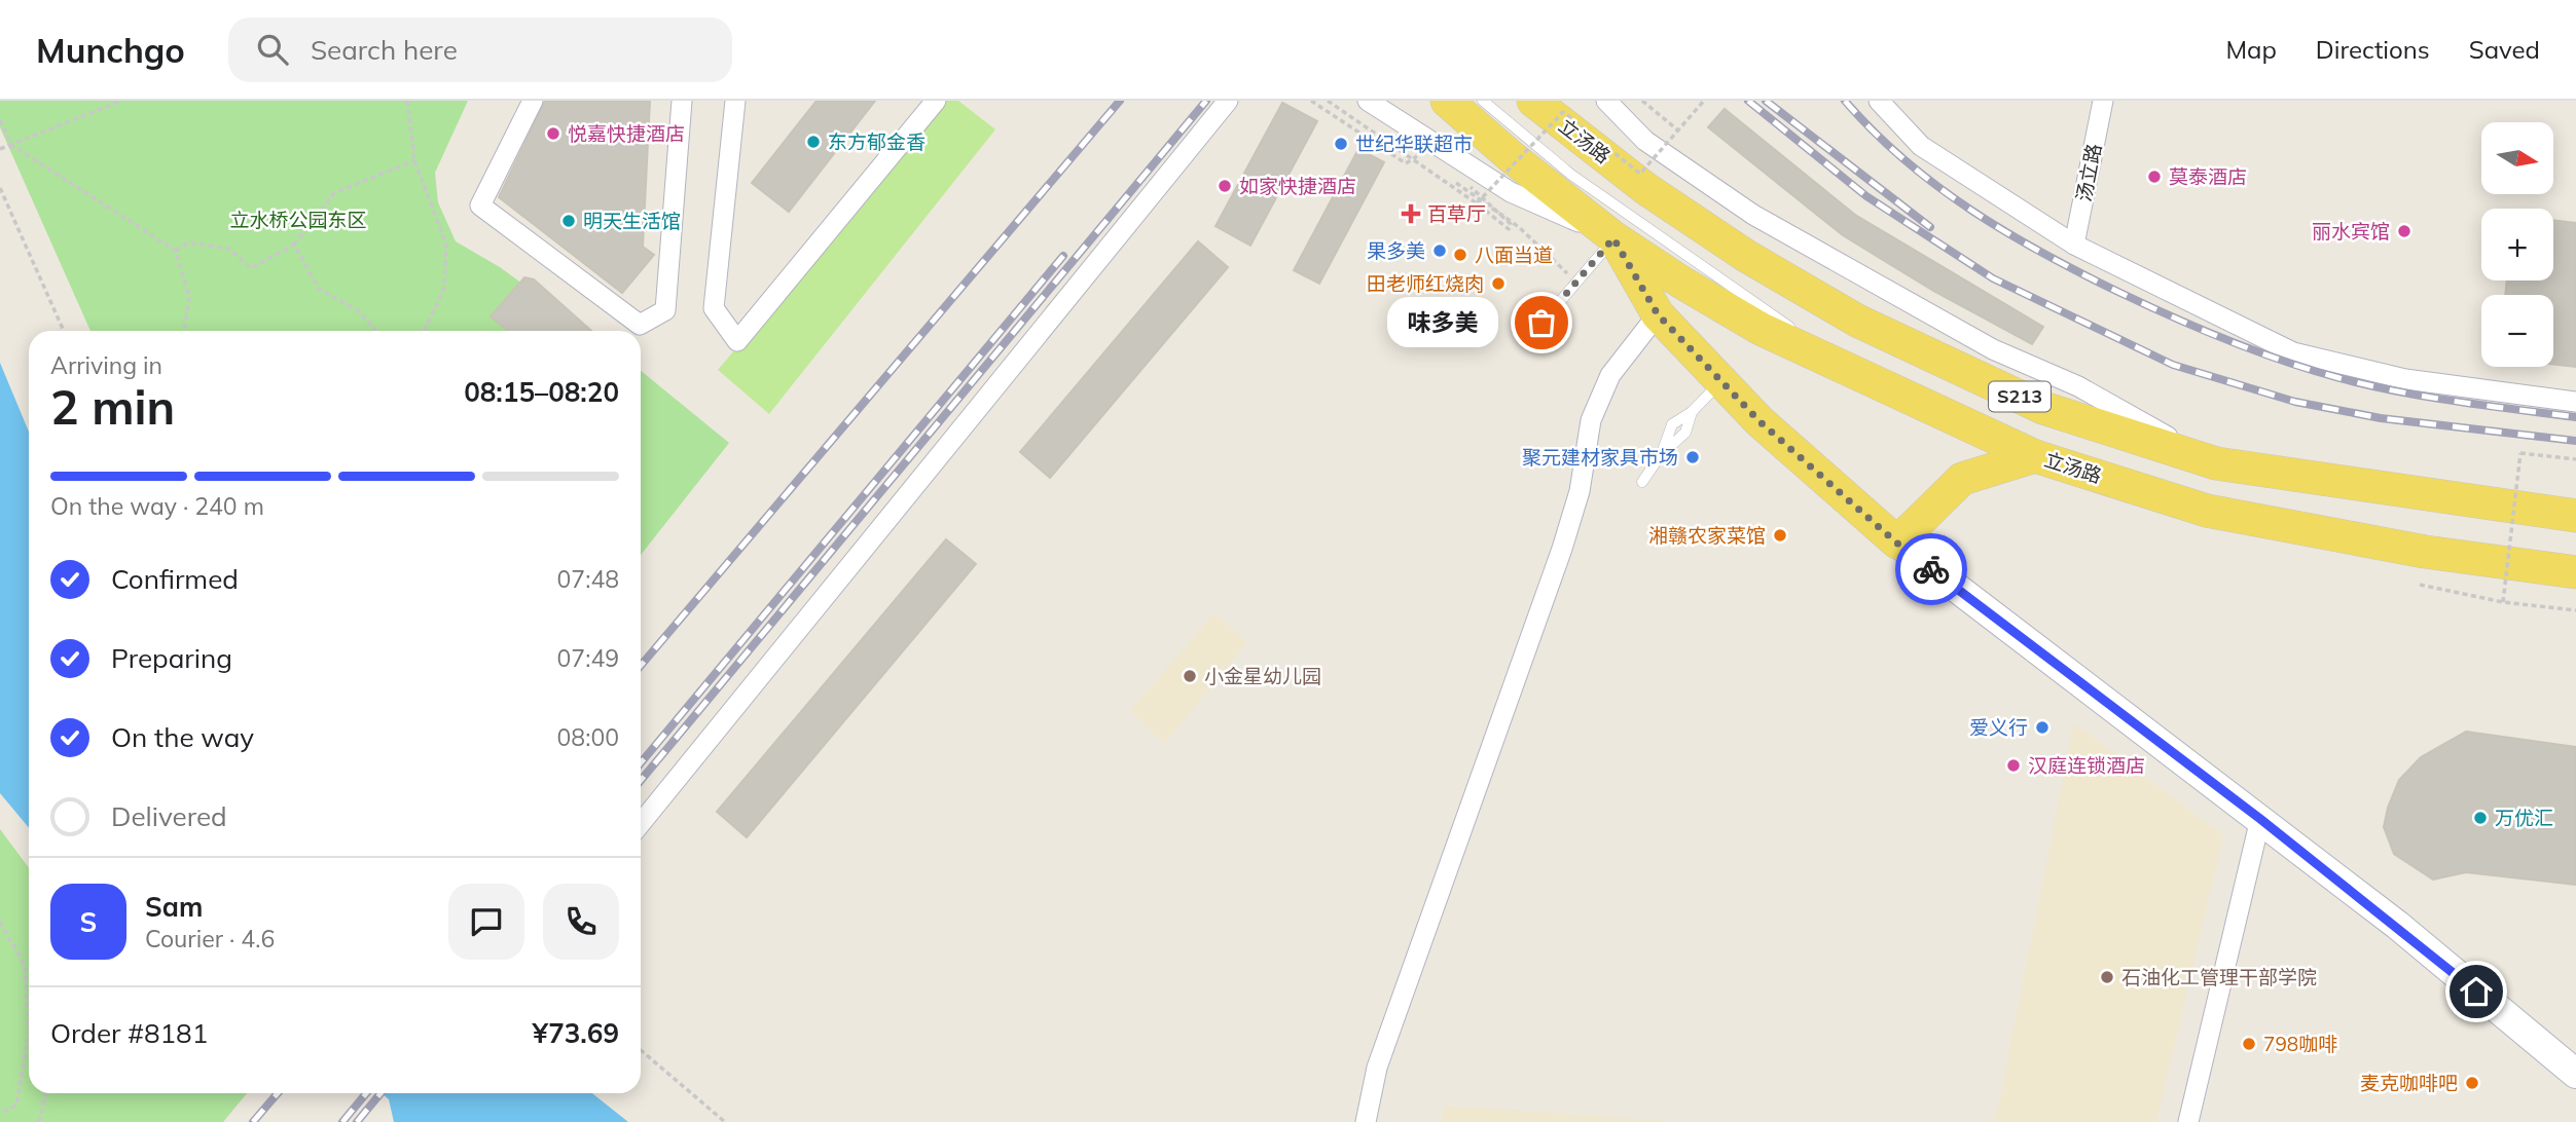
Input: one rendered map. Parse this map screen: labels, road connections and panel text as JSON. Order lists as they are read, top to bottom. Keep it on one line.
{"streets":{"main road":["立汤路","S213"],"street":["汤立路"]},"parks":["立水桥公园东区"],"places":{"other":["悦嘉快捷酒店","东方郁金香","世纪华联超市","莫泰酒店","如家快捷酒店","明天生活馆","丽水宾馆","果多美","八面当道","田老师红烧肉","味多美","聚元建材家具市场","湘赣农家菜馆","小金星幼儿园","爱义行","汉庭连锁酒店","万优汇","石油化工管理干部学院","798咖啡","麦克咖啡吧"],"health":["百草厅"]},"north":"right","page":{"header":"Munchgo","search":"Search here","nav":["Map","Directions","Saved"],"map_buttons":["+","−"],"bubble":"味多美","heading":["2 min","Arriving in","08:15–08:20"],"panel":["Sam","Courier · 4.6","Order #8181","¥73.69"],"bar":"On the way · 240 m","list":[["Confirmed","07:48"],["Preparing","07:49"],["On the way","08:00"],"Delivered"],"round":"S"}}
